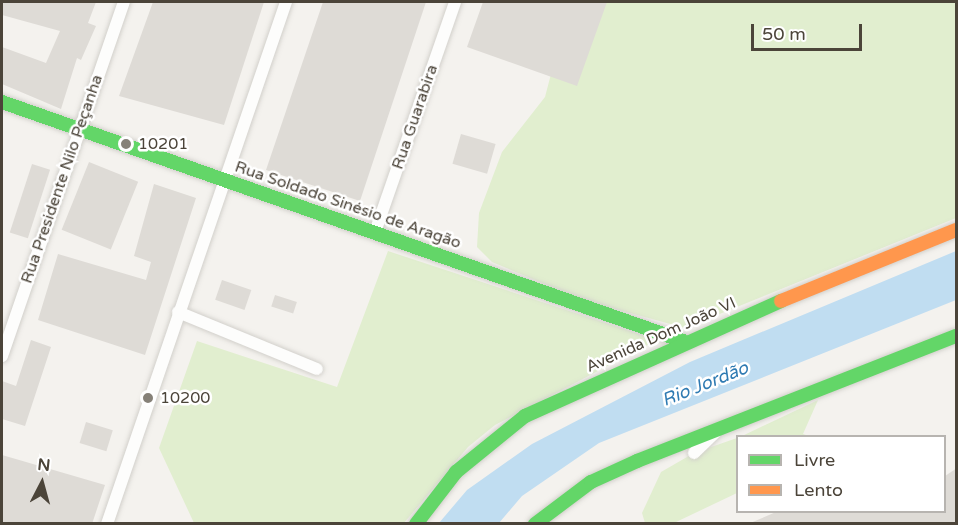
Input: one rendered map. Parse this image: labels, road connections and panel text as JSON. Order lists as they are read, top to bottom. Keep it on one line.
{"streets":{"main road":["Rua Soldado Sinésio de Aragão","Avenida Dom João VI"],"street":["Rua Guarabira","Rua Presidente Nilo Peçanha"]},"crossings":[["Rua Guarabira","Rua Soldado Sinésio de Aragão"],["Rua Presidente Nilo Peçanha","Rua Soldado Sinésio de Aragão"],["Rua Soldado Sinésio de Aragão","Avenida Dom João VI"]],"water":["Rio Jordão"],"places":["10201","10200"],"legend":["Livre","Lento"],"scale_bar":"50 m","north":"top"}
